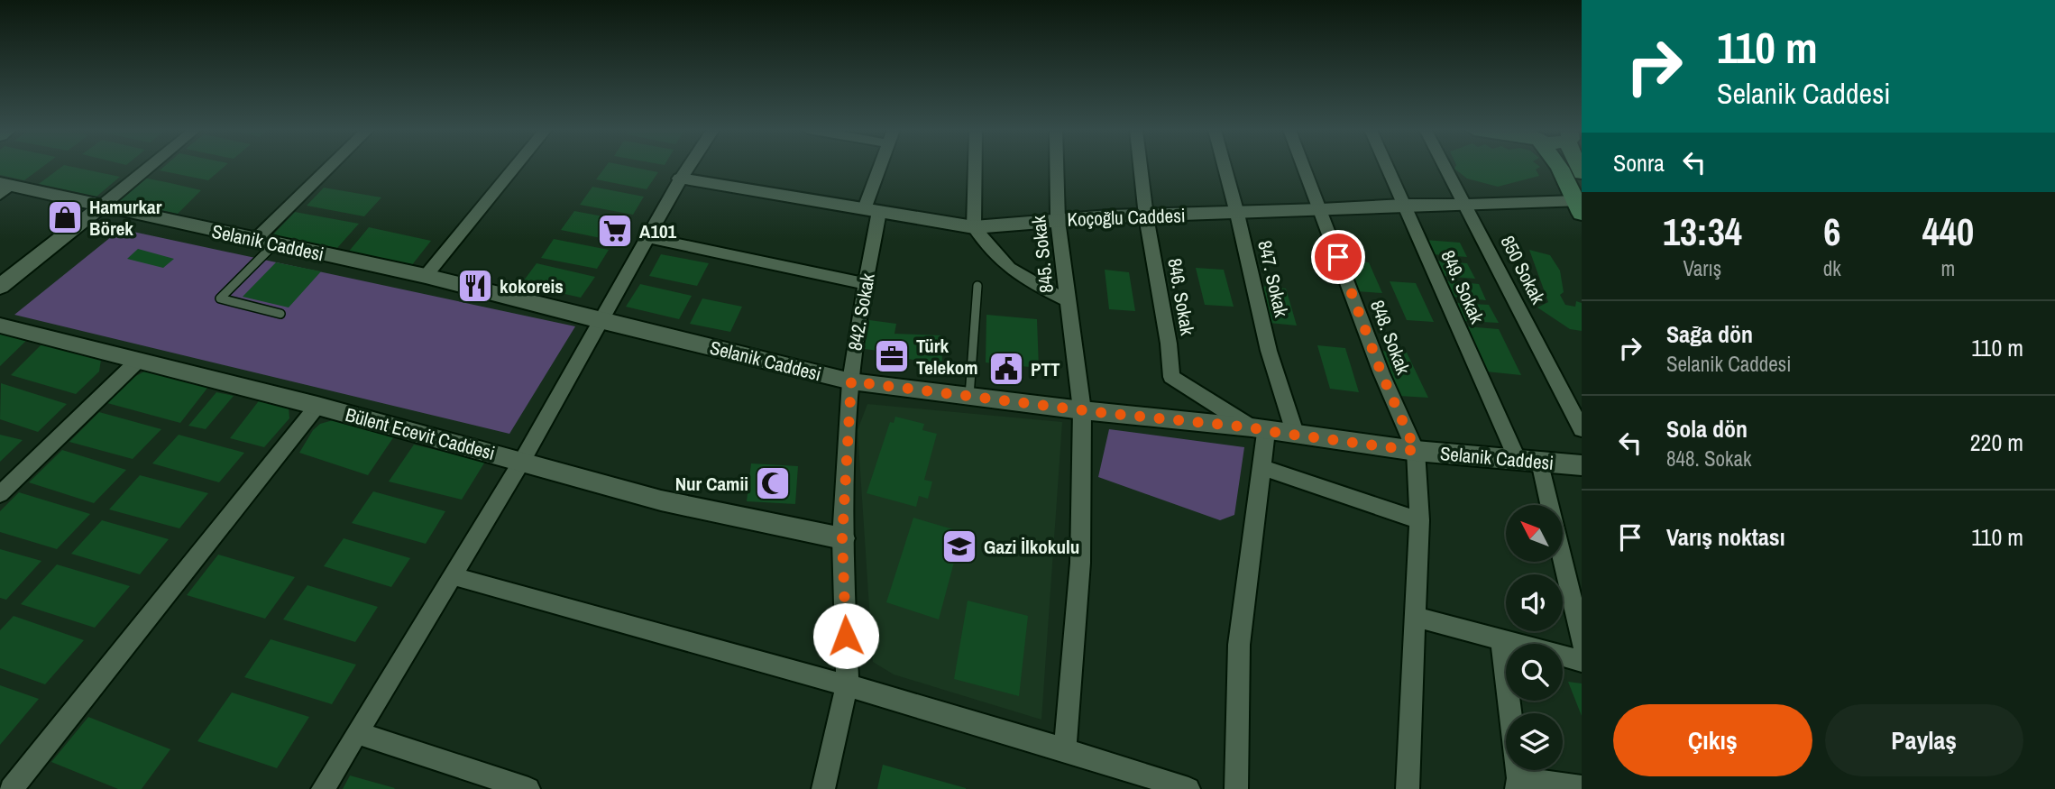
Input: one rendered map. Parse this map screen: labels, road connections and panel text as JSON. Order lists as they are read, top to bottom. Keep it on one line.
{"streets":{"street":["Koçoğlu Caddesi","Selanik Caddesi","845. Sokak","850 Sokak","847. Sokak","849. Sokak","846. Sokak","842. Sokak","848. Sokak","Bülent Ecevit Caddesi"]},"crossings":[["Koçoğlu Caddesi","845. Sokak"],["Koçoğlu Caddesi","850 Sokak"],["Koçoğlu Caddesi","847. Sokak"],["Koçoğlu Caddesi","849. Sokak"],["Koçoğlu Caddesi","846. Sokak"],["Koçoğlu Caddesi","842. Sokak"],["Koçoğlu Caddesi","848. Sokak"],["Selanik Caddesi","845. Sokak"],["Selanik Caddesi","847. Sokak"],["Selanik Caddesi","849. Sokak"],["Selanik Caddesi","846. Sokak"],["Selanik Caddesi","842. Sokak"],["Selanik Caddesi","848. Sokak"],["842. Sokak","Bülent Ecevit Caddesi"]],"places":{"shop":["Hamurkar Börek"],"supermarket":["A101"],"restaurant":["kokoreis"],"office":["Türk Telekom"],"public building":["PTT"],"mosque":["Nur Camii"],"school or university":["Gazi İlkokulu"]},"north":"top left","page":{"turn":["110 m","Selanik Caddesi"],"then":"Sonra","eta":["13:34","Varış","6","dk","440","m"],"list":[{"name":"Sağa dön","note":"Selanik Caddesi","value":"110 m"},{"name":"Sola dön","note":"848. Sokak","value":"220 m"},{"name":"Varış noktası","value":"110 m"}],"buttons":["Çıkış","Paylaş"]}}
